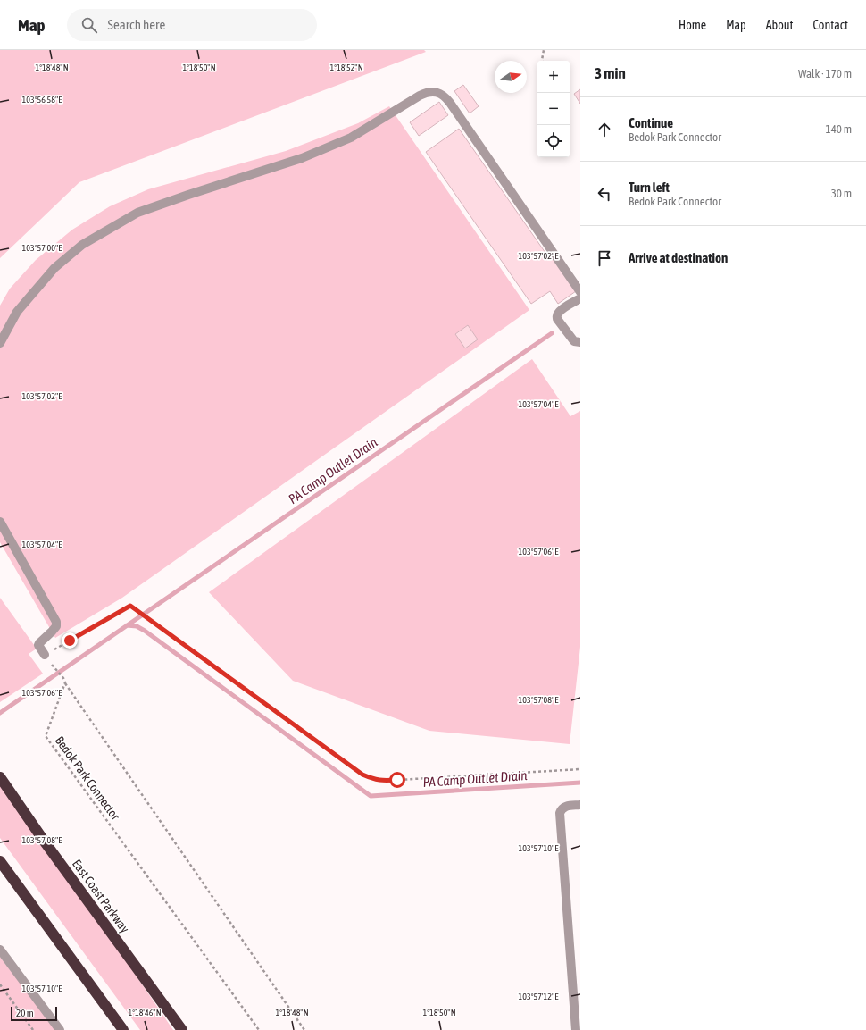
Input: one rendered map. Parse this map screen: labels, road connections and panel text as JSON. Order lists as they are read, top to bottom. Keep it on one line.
{"streets":{"highway":["East Coast Parkway"],"path":["Bedok Park Connector"]},"water":["PA Camp Outlet Drain"],"scale_bar":"20 m","north":"right","page":{"header":"Map","search":"Search here","nav":["Home","Map","About","Contact"],"heading":["3 min","Walk · 170 m"],"map_buttons":["+","−"],"list":[["Continue","Bedok Park Connector","140 m"],["Turn left","Bedok Park Connector","30 m"],"Arrive at destination"],"scale":"20 m"},"coordinates":["1°18'48\"N","1°18'50\"N","1°18'52\"N","103°56'58\"E","103°57'00\"E","103°57'02\"E","103°57'04\"E","103°57'06\"E","103°57'08\"E","103°57'10\"E","103°57'12\"E","1°18'46\"N"]}
